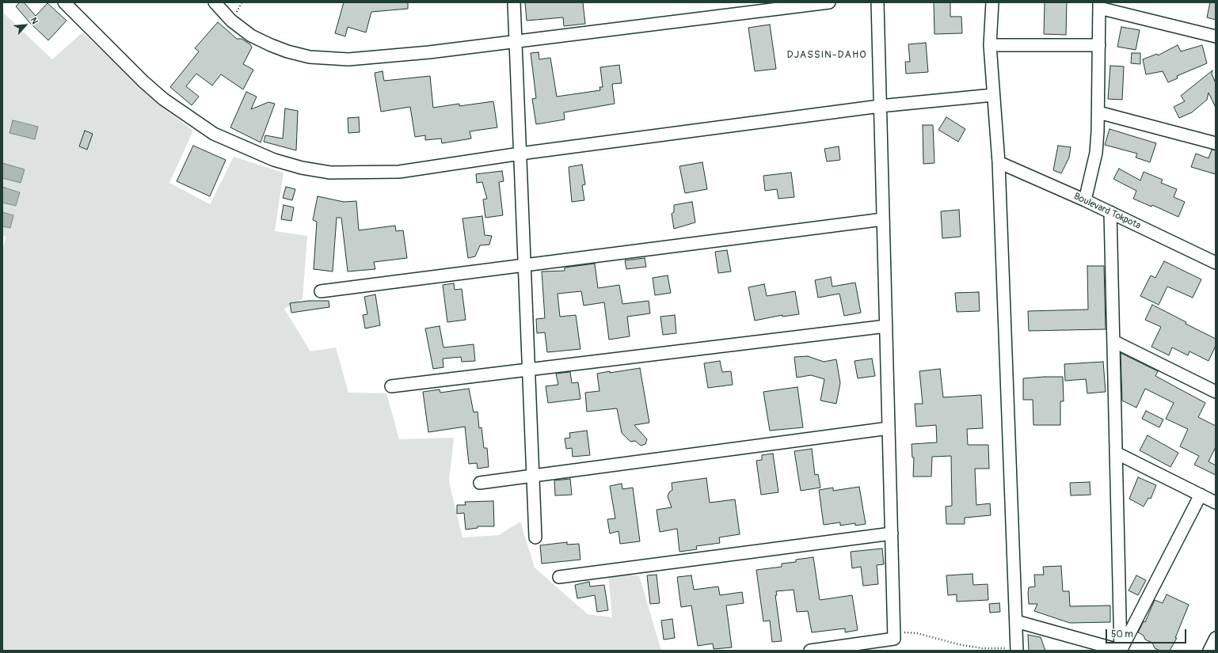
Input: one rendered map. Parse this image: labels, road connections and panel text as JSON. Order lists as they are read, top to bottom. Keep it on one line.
{"streets":{"street":["Boulevard Tokpota"]},"districts":["DJASSIN-DAHO"],"scale_bar":"50 m","north":"top right"}
